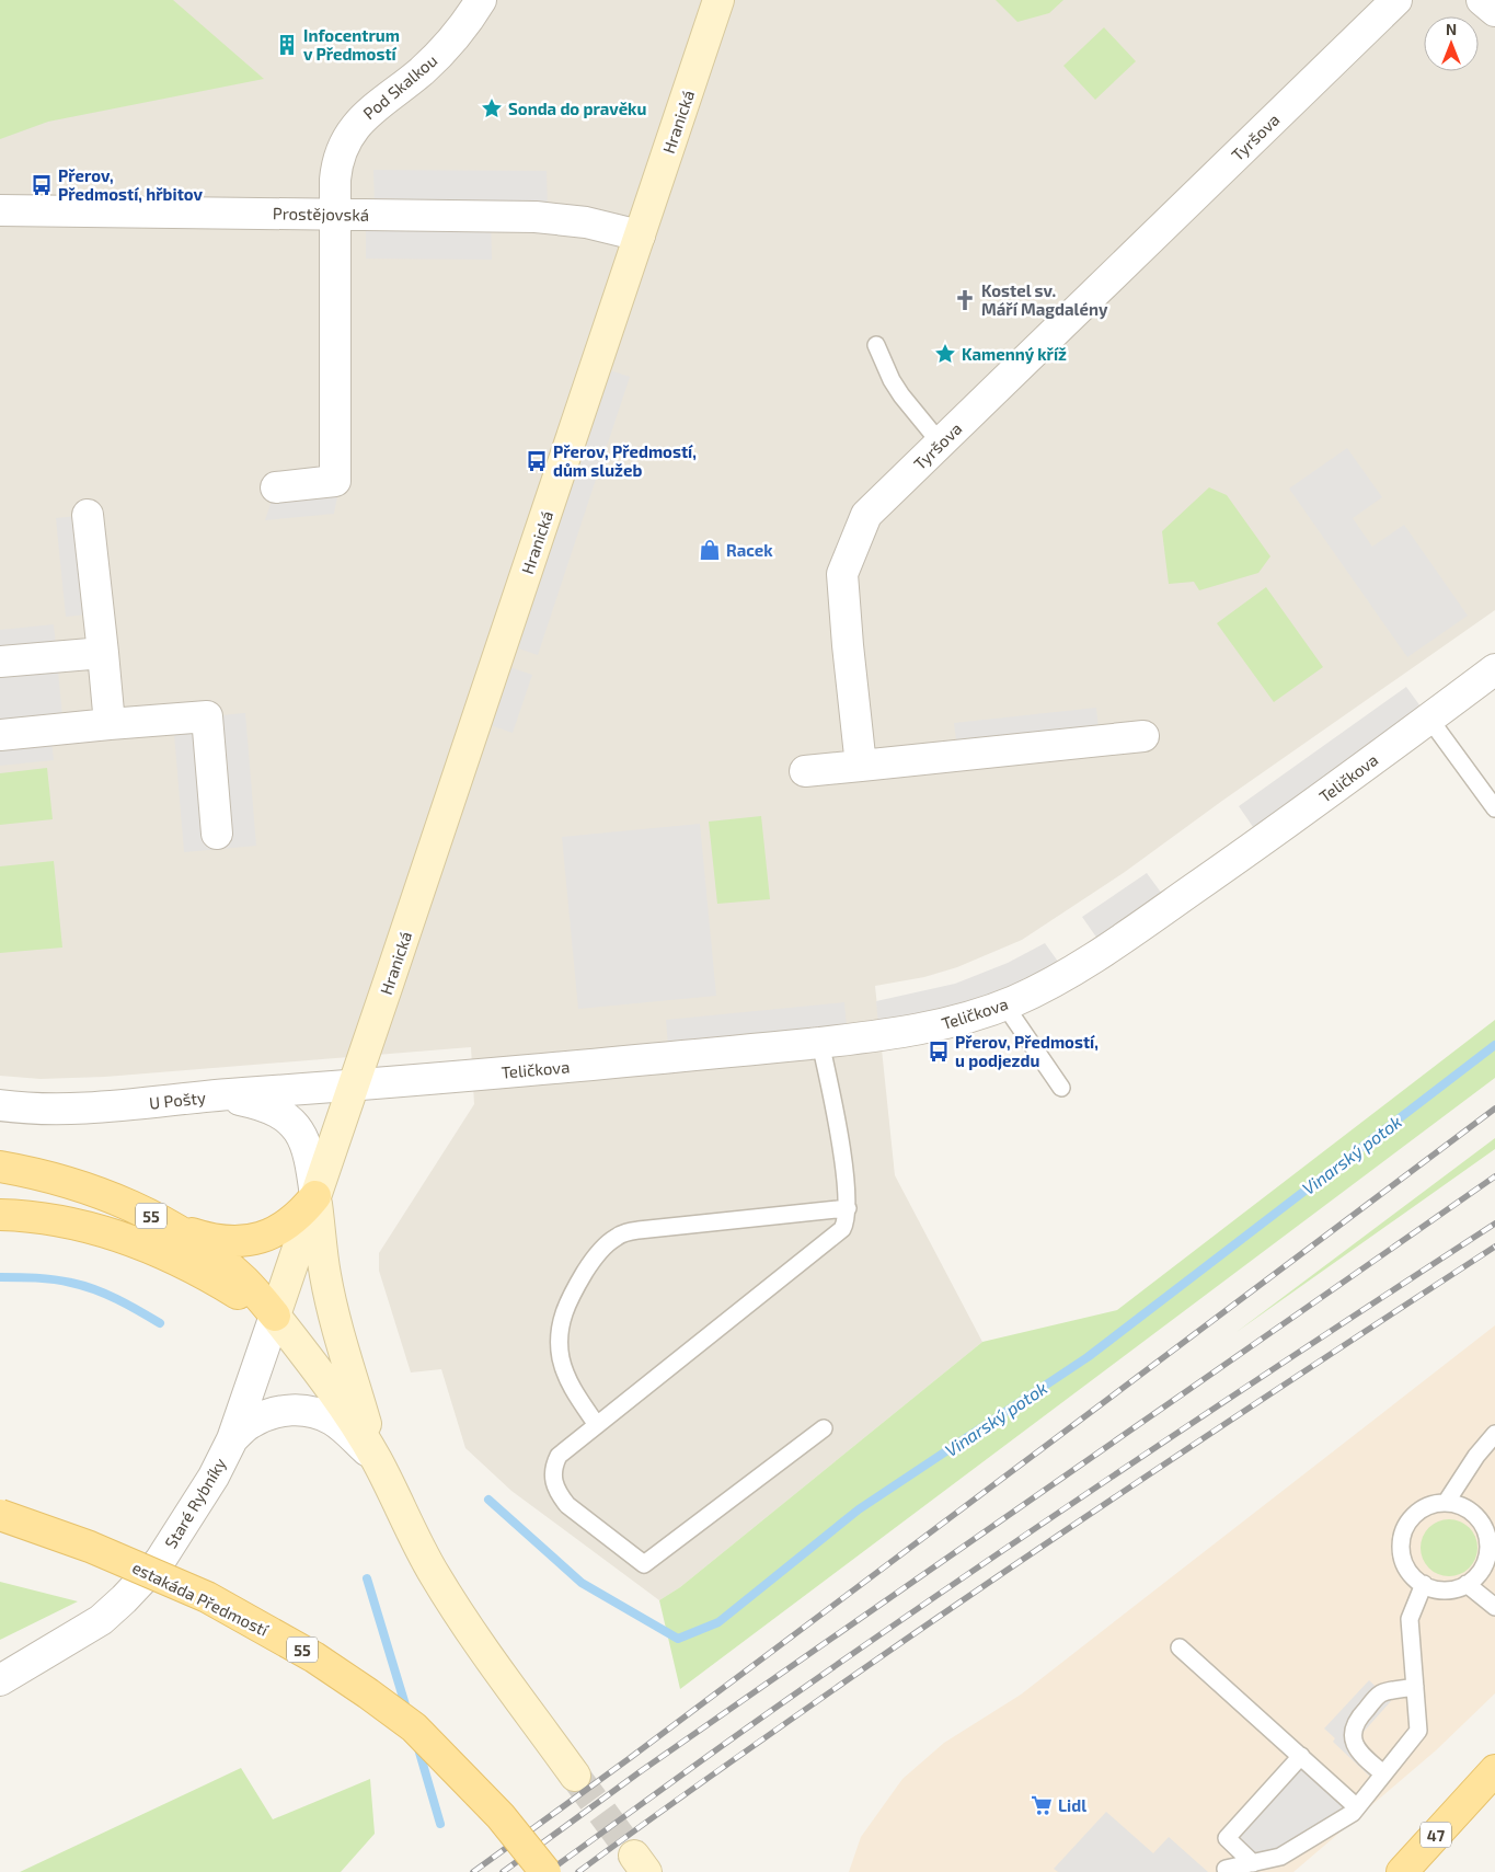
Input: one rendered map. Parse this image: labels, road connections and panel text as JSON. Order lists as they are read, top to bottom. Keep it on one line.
{"streets":{"main road":["Hranická","55","estakáda Předmostí","47"],"street":["Pod Skalkou","Tyršova","Prostějovská","Teličkova","U Pošty","Staré Rybníky"]},"crossings":[["Pod Skalkou","Prostějovská"],["Hranická","Prostějovská"],["Hranická","Teličkova"],["Hranická","U Pošty"],["Hranická","55"],["Hranická","Staré Rybníky"],["Teličkova","U Pošty"],["55","Staré Rybníky"]],"water":["Vinarský potok"],"places":{"building":["Infocentrum v Předmostí"],"place":["Sonda do pravěku","Kamenný kříž"],"bus stop":["Přerov, Předmostí, hřbitov","Přerov, Předmostí, dům služeb","Přerov, Předmostí, u podjezdu"],"church":["Kostel sv. Máří Magdalény"],"shop":["Racek"],"supermarket":["Lidl"]},"north":"top"}
